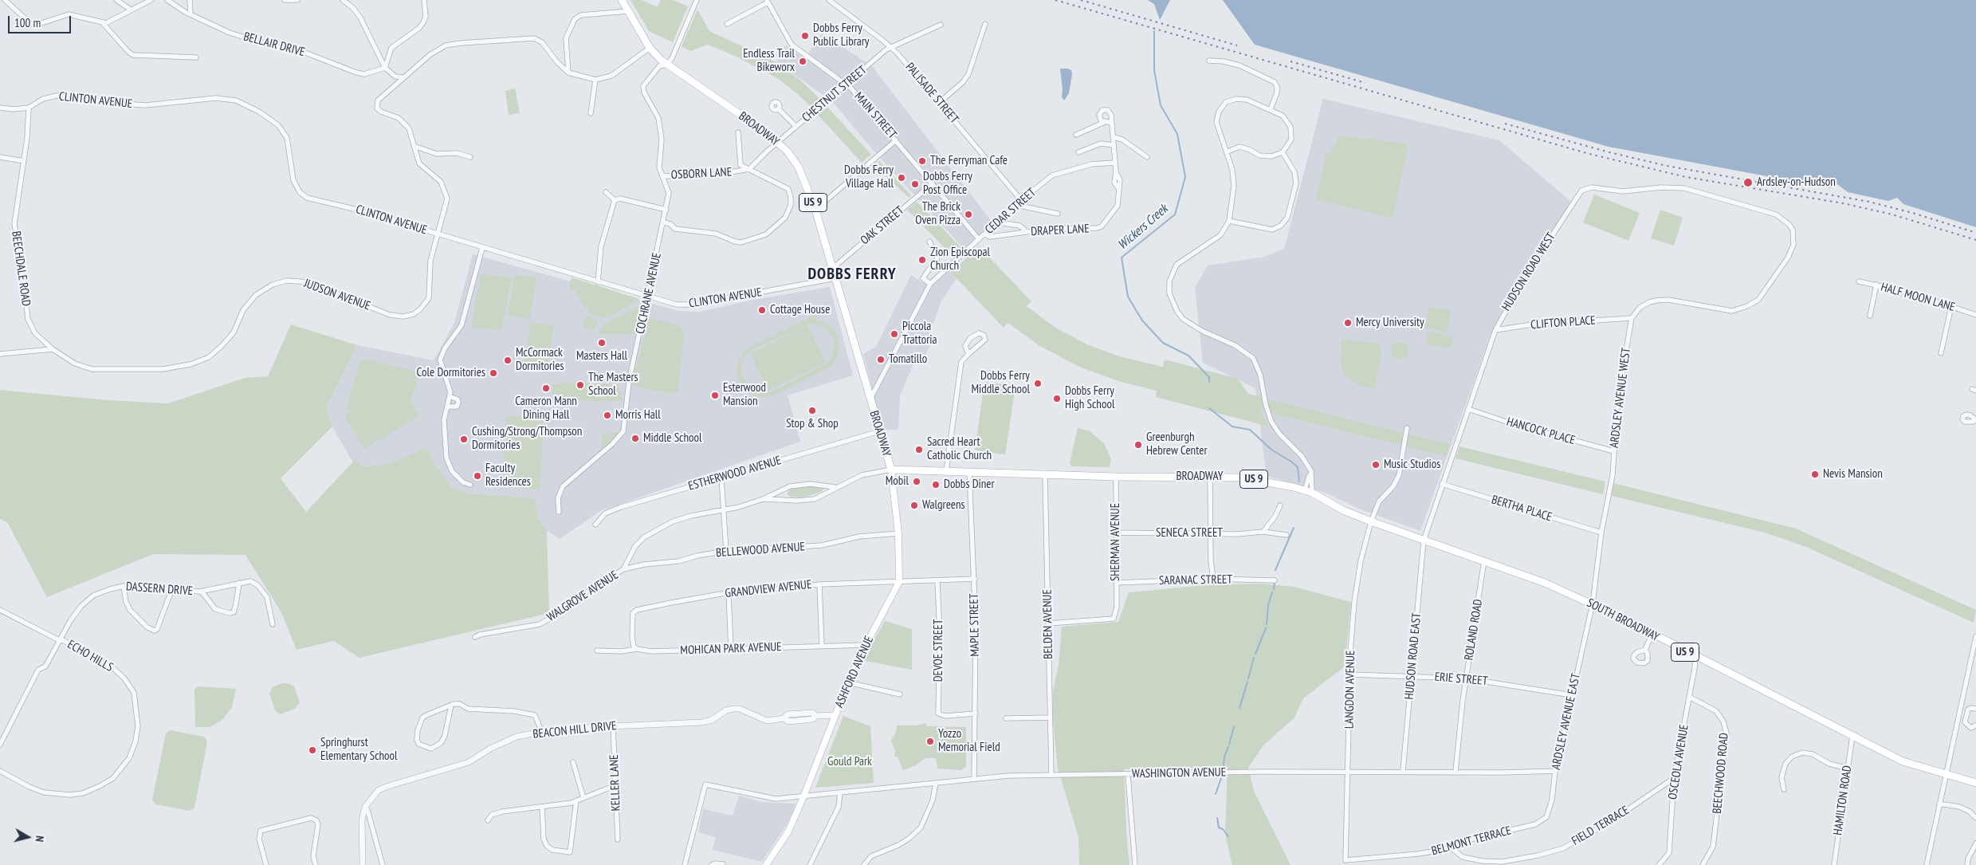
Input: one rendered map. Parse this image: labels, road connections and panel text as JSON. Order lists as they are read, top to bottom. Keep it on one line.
{"streets":{"main road":["BROADWAY","US 9","SOUTH BROADWAY","ASHFORD AVENUE"],"street":["BELLAIR DRIVE","PALISADE STREET","CHESTNUT STREET","CLINTON AVENUE","MAIN STREET","OSBORN LANE","CEDAR STREET","OAK STREET","DRAPER LANE","BEECHDALE ROAD","HUDSON ROAD WEST","COCHRANE AVENUE","JUDSON AVENUE","HALF MOON LANE","CLIFTON PLACE","ARDSLEY AVENUE WEST","HANCOCK PLACE","ESTHERWOOD AVENUE","BERTHA PLACE","SENECA STREET","SHERMAN AVENUE","BELLEWOOD AVENUE","SARANAC STREET","DASSERN DRIVE","GRANDVIEW AVENUE","WALGROVE AVENUE","BELDEN AVENUE","MAPLE STREET","ROLAND ROAD","MOHICAN PARK AVENUE","DEVOE STREET","ECHO HILLS","HUDSON ROAD EAST","ERIE STREET","LANGDON AVENUE","ARDSLEY AVENUE EAST","BEACON HILL DRIVE","OSCEOLA AVENUE","WASHINGTON AVENUE","BEECHWOOD ROAD","KELLER LANE","HAMILTON ROAD","FIELD TERRACE","BELMONT TERRACE"]},"crossings":[["PALISADE STREET","CHESTNUT STREET"],["PALISADE STREET","CEDAR STREET"],["CHESTNUT STREET","MAIN STREET"],["CHESTNUT STREET","BROADWAY"],["CHESTNUT STREET","OSBORN LANE"],["CLINTON AVENUE","BROADWAY"],["CLINTON AVENUE","BEECHDALE ROAD"],["CLINTON AVENUE","COCHRANE AVENUE"],["CLINTON AVENUE","JUDSON AVENUE"],["MAIN STREET","CEDAR STREET"],["MAIN STREET","OAK STREET"],["BROADWAY","OSBORN LANE"],["BROADWAY","CEDAR STREET"],["BROADWAY","OAK STREET"],["BROADWAY","COCHRANE AVENUE"],["BROADWAY","ESTHERWOOD AVENUE"],["BROADWAY","SHERMAN AVENUE"],["BROADWAY","WALGROVE AVENUE"],["BROADWAY","SOUTH BROADWAY"],["BROADWAY","BELDEN AVENUE"],["BROADWAY","MAPLE STREET"],["BROADWAY","ASHFORD AVENUE"],["BROADWAY","LANGDON AVENUE"],["OSBORN LANE","COCHRANE AVENUE"],["CEDAR STREET","DRAPER LANE"],["BEECHDALE ROAD","JUDSON AVENUE"],["HUDSON ROAD WEST","CLIFTON PLACE"],["HUDSON ROAD WEST","ARDSLEY AVENUE WEST"],["HUDSON ROAD WEST","HANCOCK PLACE"],["HUDSON ROAD WEST","BERTHA PLACE"],["HUDSON ROAD WEST","SOUTH BROADWAY"],["HUDSON ROAD WEST","HUDSON ROAD EAST"],["CLIFTON PLACE","ARDSLEY AVENUE WEST"],["ARDSLEY AVENUE WEST","HANCOCK PLACE"],["ARDSLEY AVENUE WEST","BERTHA PLACE"],["ARDSLEY AVENUE WEST","SOUTH BROADWAY"],["ARDSLEY AVENUE WEST","ARDSLEY AVENUE EAST"],["SENECA STREET","SHERMAN AVENUE"],["SHERMAN AVENUE","SARANAC STREET"],["SHERMAN AVENUE","BELDEN AVENUE"],["BELLEWOOD AVENUE","WALGROVE AVENUE"],["BELLEWOOD AVENUE","ASHFORD AVENUE"],["DASSERN DRIVE","ECHO HILLS"],["GRANDVIEW AVENUE","MAPLE STREET"],["GRANDVIEW AVENUE","MOHICAN PARK AVENUE"],["GRANDVIEW AVENUE","DEVOE STREET"],["GRANDVIEW AVENUE","ASHFORD AVENUE"],["WALGROVE AVENUE","ASHFORD AVENUE"],["SOUTH BROADWAY","ROLAND ROAD"],["SOUTH BROADWAY","HUDSON ROAD EAST"],["SOUTH BROADWAY","LANGDON AVENUE"],["SOUTH BROADWAY","ARDSLEY AVENUE EAST"],["SOUTH BROADWAY","OSCEOLA AVENUE"],["SOUTH BROADWAY","HAMILTON ROAD"],["BELDEN AVENUE","WASHINGTON AVENUE"],["MAPLE STREET","DEVOE STREET"],["MAPLE STREET","WASHINGTON AVENUE"],["ROLAND ROAD","ERIE STREET"],["ROLAND ROAD","WASHINGTON AVENUE"],["MOHICAN PARK AVENUE","ASHFORD AVENUE"],["HUDSON ROAD EAST","ERIE STREET"],["HUDSON ROAD EAST","WASHINGTON AVENUE"],["ASHFORD AVENUE","BEACON HILL DRIVE"],["ASHFORD AVENUE","WASHINGTON AVENUE"],["ERIE STREET","LANGDON AVENUE"],["ERIE STREET","ARDSLEY AVENUE EAST"],["LANGDON AVENUE","WASHINGTON AVENUE"],["LANGDON AVENUE","BELMONT TERRACE"],["ARDSLEY AVENUE EAST","WASHINGTON AVENUE"],["ARDSLEY AVENUE EAST","BELMONT TERRACE"],["BEACON HILL DRIVE","KELLER LANE"],["OSCEOLA AVENUE","BEECHWOOD ROAD"],["OSCEOLA AVENUE","FIELD TERRACE"],["FIELD TERRACE","BELMONT TERRACE"]],"districts":["DOBBS FERRY"],"water":["Wickers Creek"],"parks":["Gould Park"],"places":["Dobbs Ferry Public Library","Endless Trail Bikeworx","The Ferryman Cafe","Dobbs Ferry Village Hall","Ardsley-on-Hudson","Dobbs Ferry Post Office","The Brick Oven Pizza","Zion Episcopal Church","Cottage House","Mercy University","Piccola Trattoria","Masters Hall","Tomatillo","McCormack Dormitories","Cole Dormitories","Dobbs Ferry Middle School","The Masters School","Cameron Mann Dining Hall","Esterwood Mansion","Dobbs Ferry High School","Stop & Shop","Morris Hall","Middle School","Cushing/Strong/Thompson Dormitories","Greenburgh Hebrew Center","Sacred Heart Catholic Church","Music Studios","Nevis Mansion","Faculty Residences","Mobil","Dobbs Diner","Walgreens","Yozzo Memorial Field","Springhurst Elementary School"],"scale_bar":"100 m","north":"right"}
